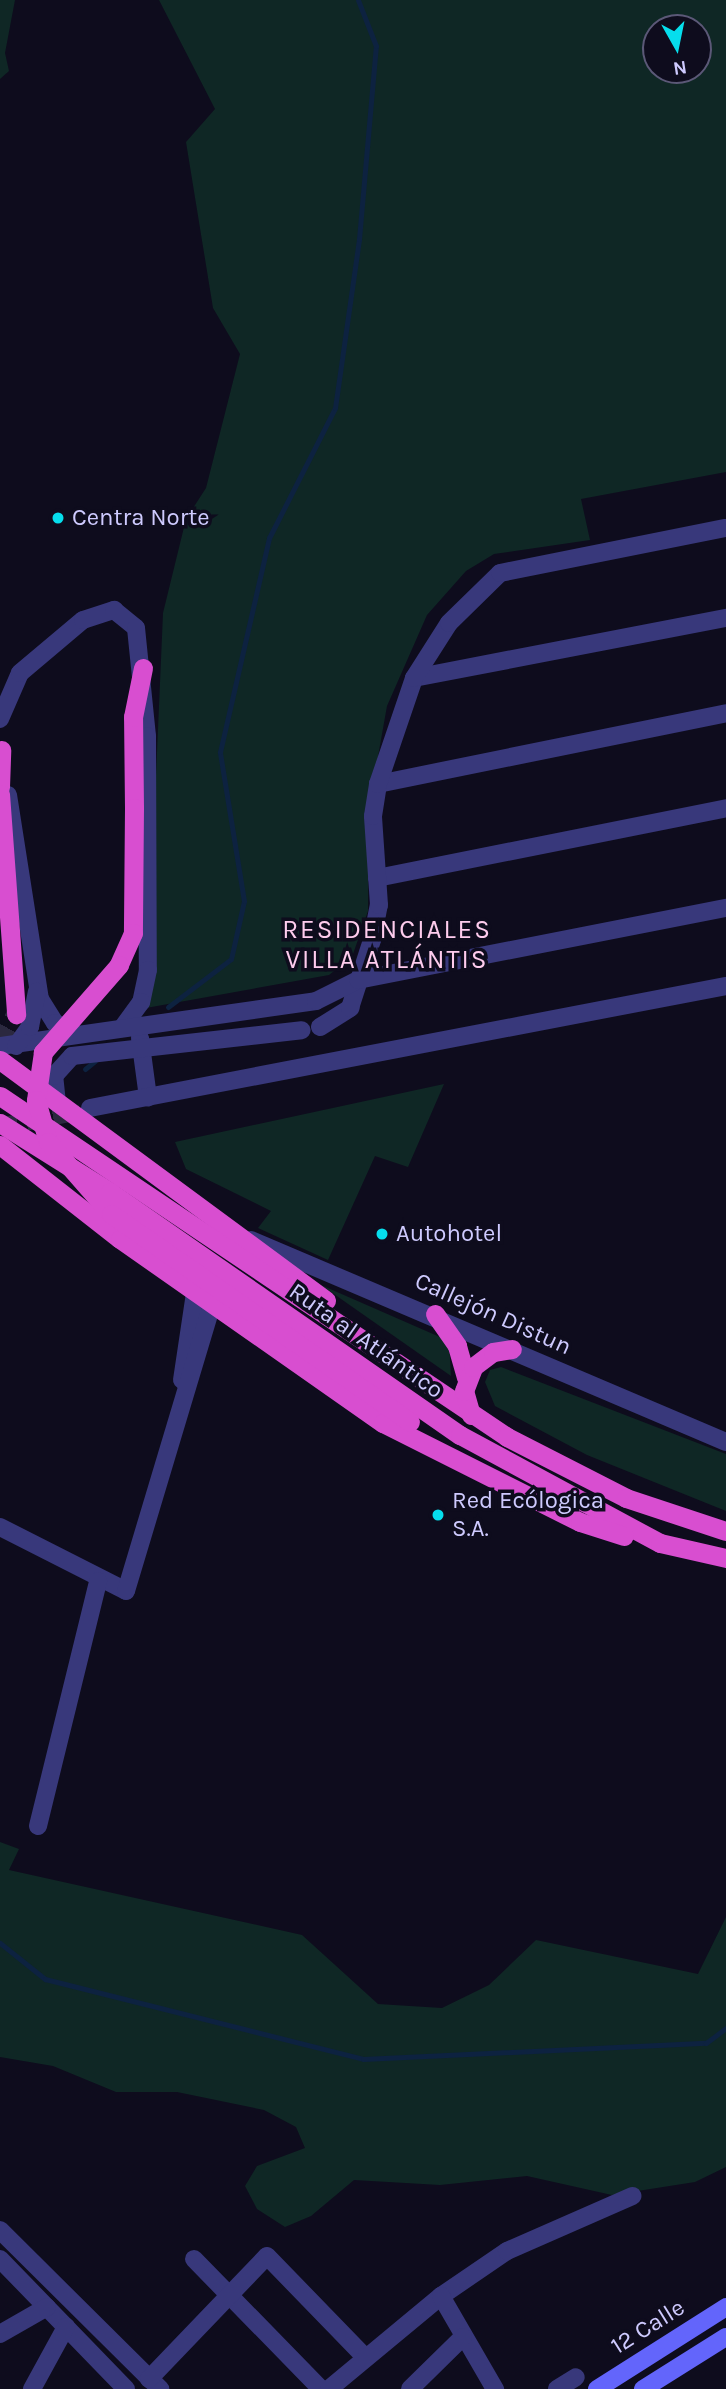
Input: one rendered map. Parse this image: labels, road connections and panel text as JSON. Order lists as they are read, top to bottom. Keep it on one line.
{"streets":{"highway":["Ruta al Atlántico"],"main road":["12 Calle"],"street":["Callejón Distun"]},"districts":["RESIDENCIALES VILLA ATLÁNTIS"],"places":["Centra Norte","Autohotel","Red Ecólogica S.A."],"north":"bottom"}
